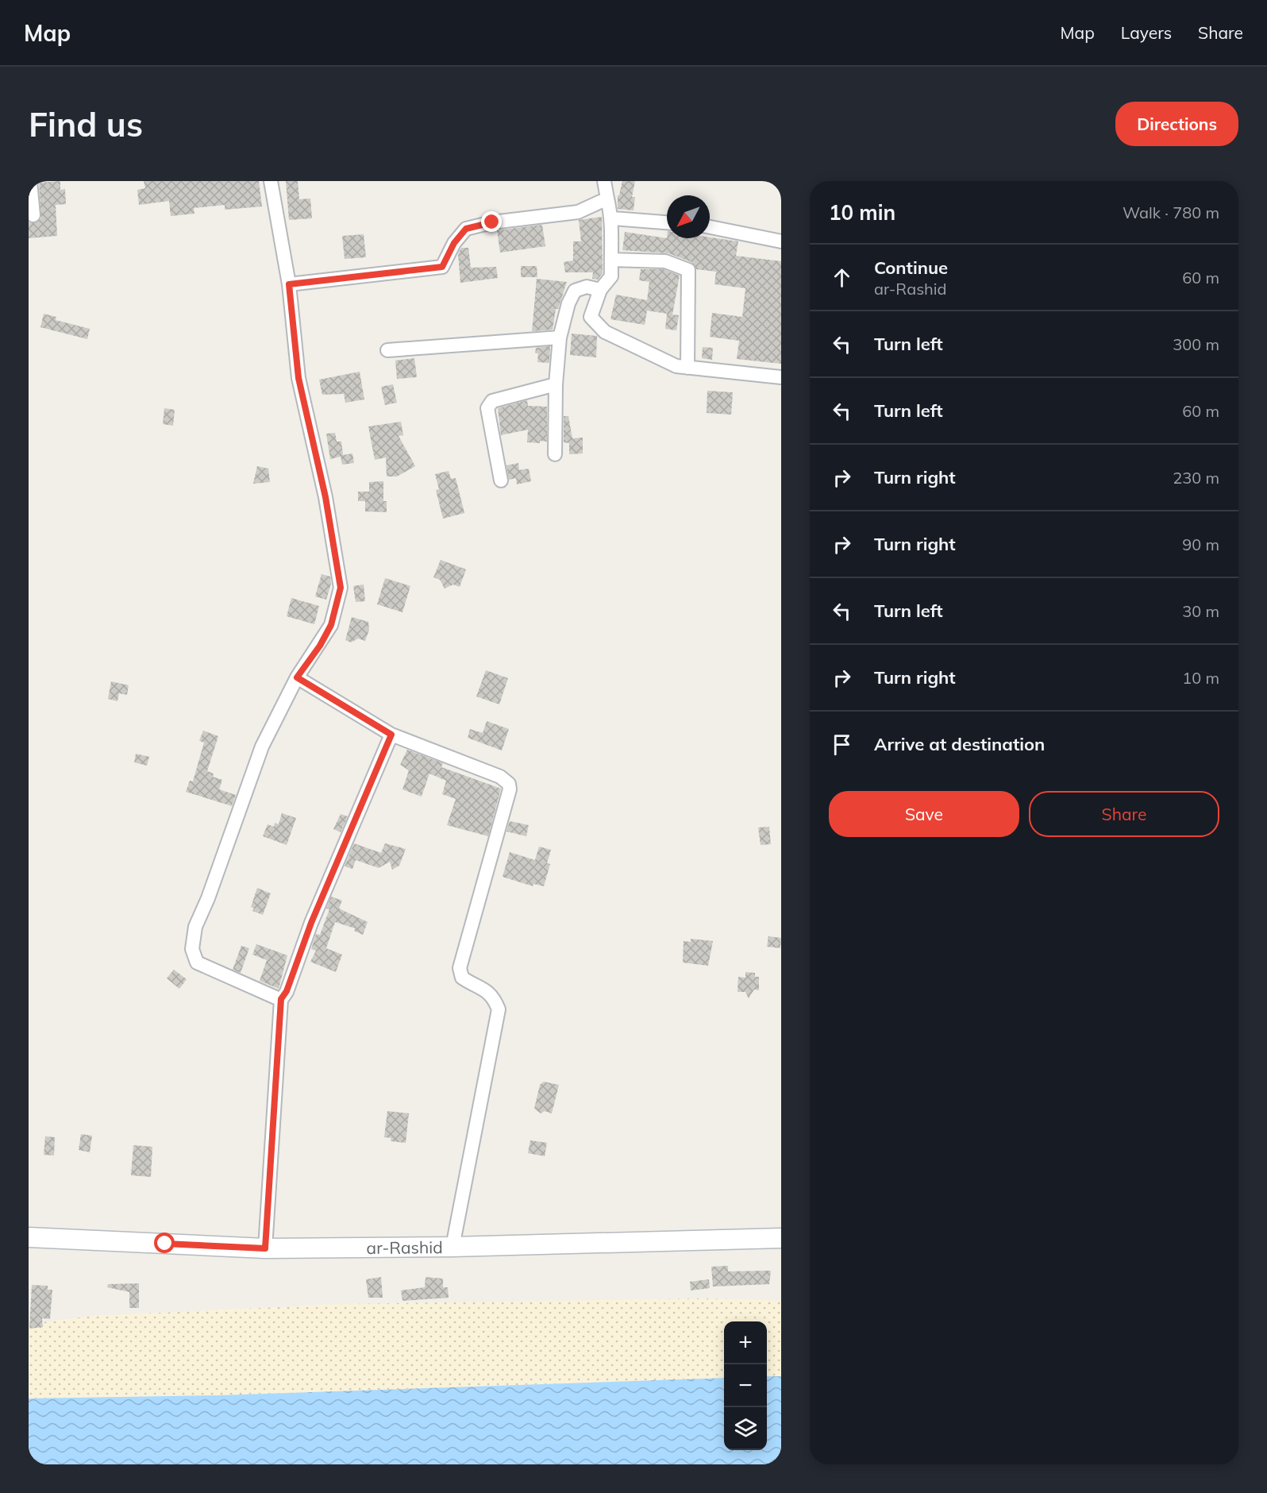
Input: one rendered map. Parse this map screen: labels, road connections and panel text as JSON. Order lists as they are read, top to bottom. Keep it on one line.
{"streets":{"main road":["ar-Rashid"]},"north":"bottom left","page":{"header":"Map","nav":["Map","Layers","Share"],"buttons":["Directions",["Save","Share"]],"title":"Find us","heading":["10 min","Walk · 780 m"],"list":[["Continue","ar-Rashid","60 m"],["Turn left","300 m"],["Turn left","60 m"],["Turn right","230 m"],["Turn right","90 m"],["Turn left","30 m"],["Turn right","10 m"],"Arrive at destination"],"map_buttons":["+","−"]}}
